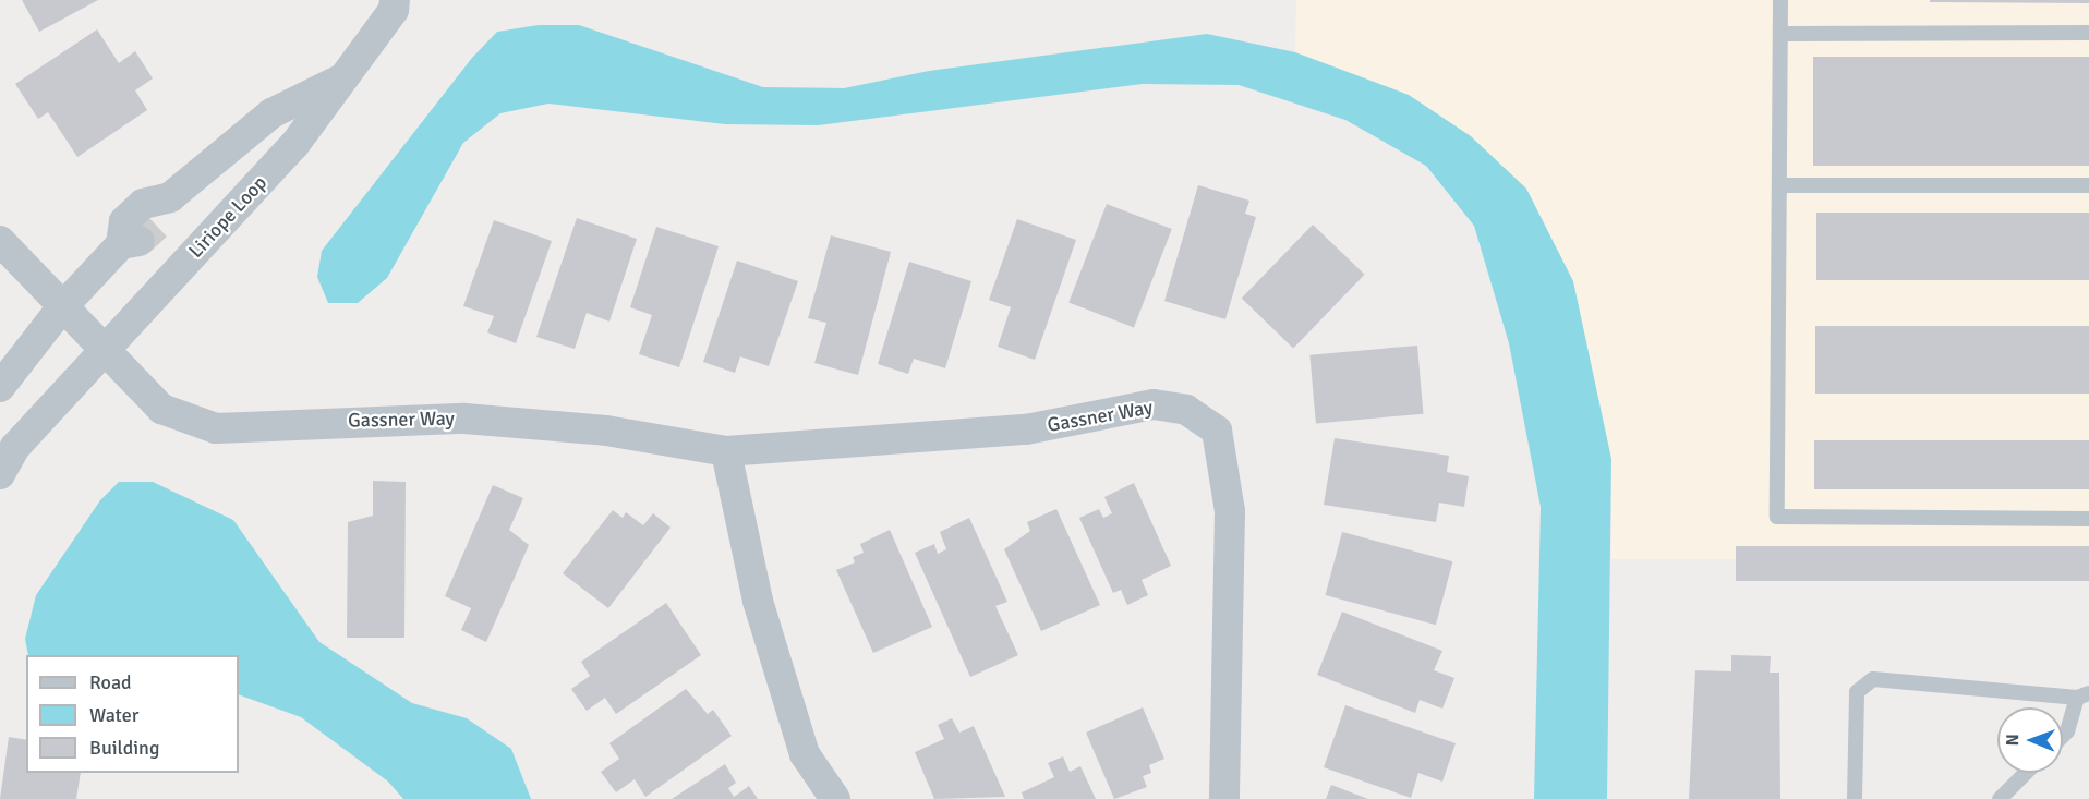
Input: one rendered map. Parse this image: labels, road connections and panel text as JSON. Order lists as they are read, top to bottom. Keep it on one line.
{"streets":{"street":["Liriope Loop","Gassner Way"]},"crossings":[["Liriope Loop","Gassner Way"]],"legend":["Road","Water","Building"],"north":"left"}
